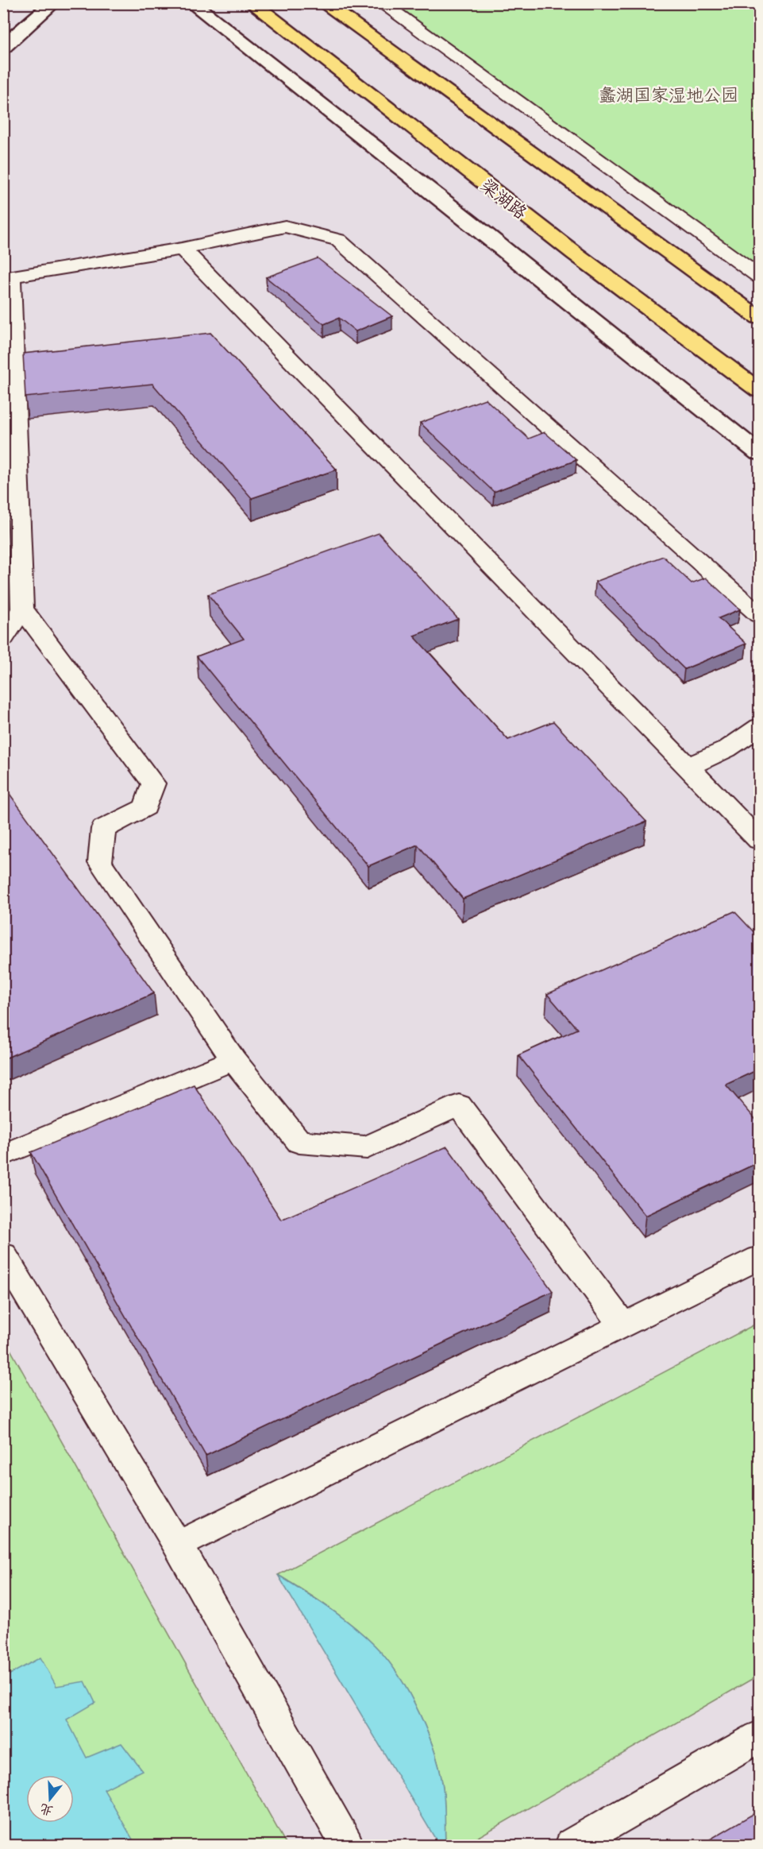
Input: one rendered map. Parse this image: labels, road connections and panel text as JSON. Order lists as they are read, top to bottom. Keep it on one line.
{"streets":{"highway":["梁湖路"]},"parks":["蠡湖国家湿地公园"],"north":"bottom"}
